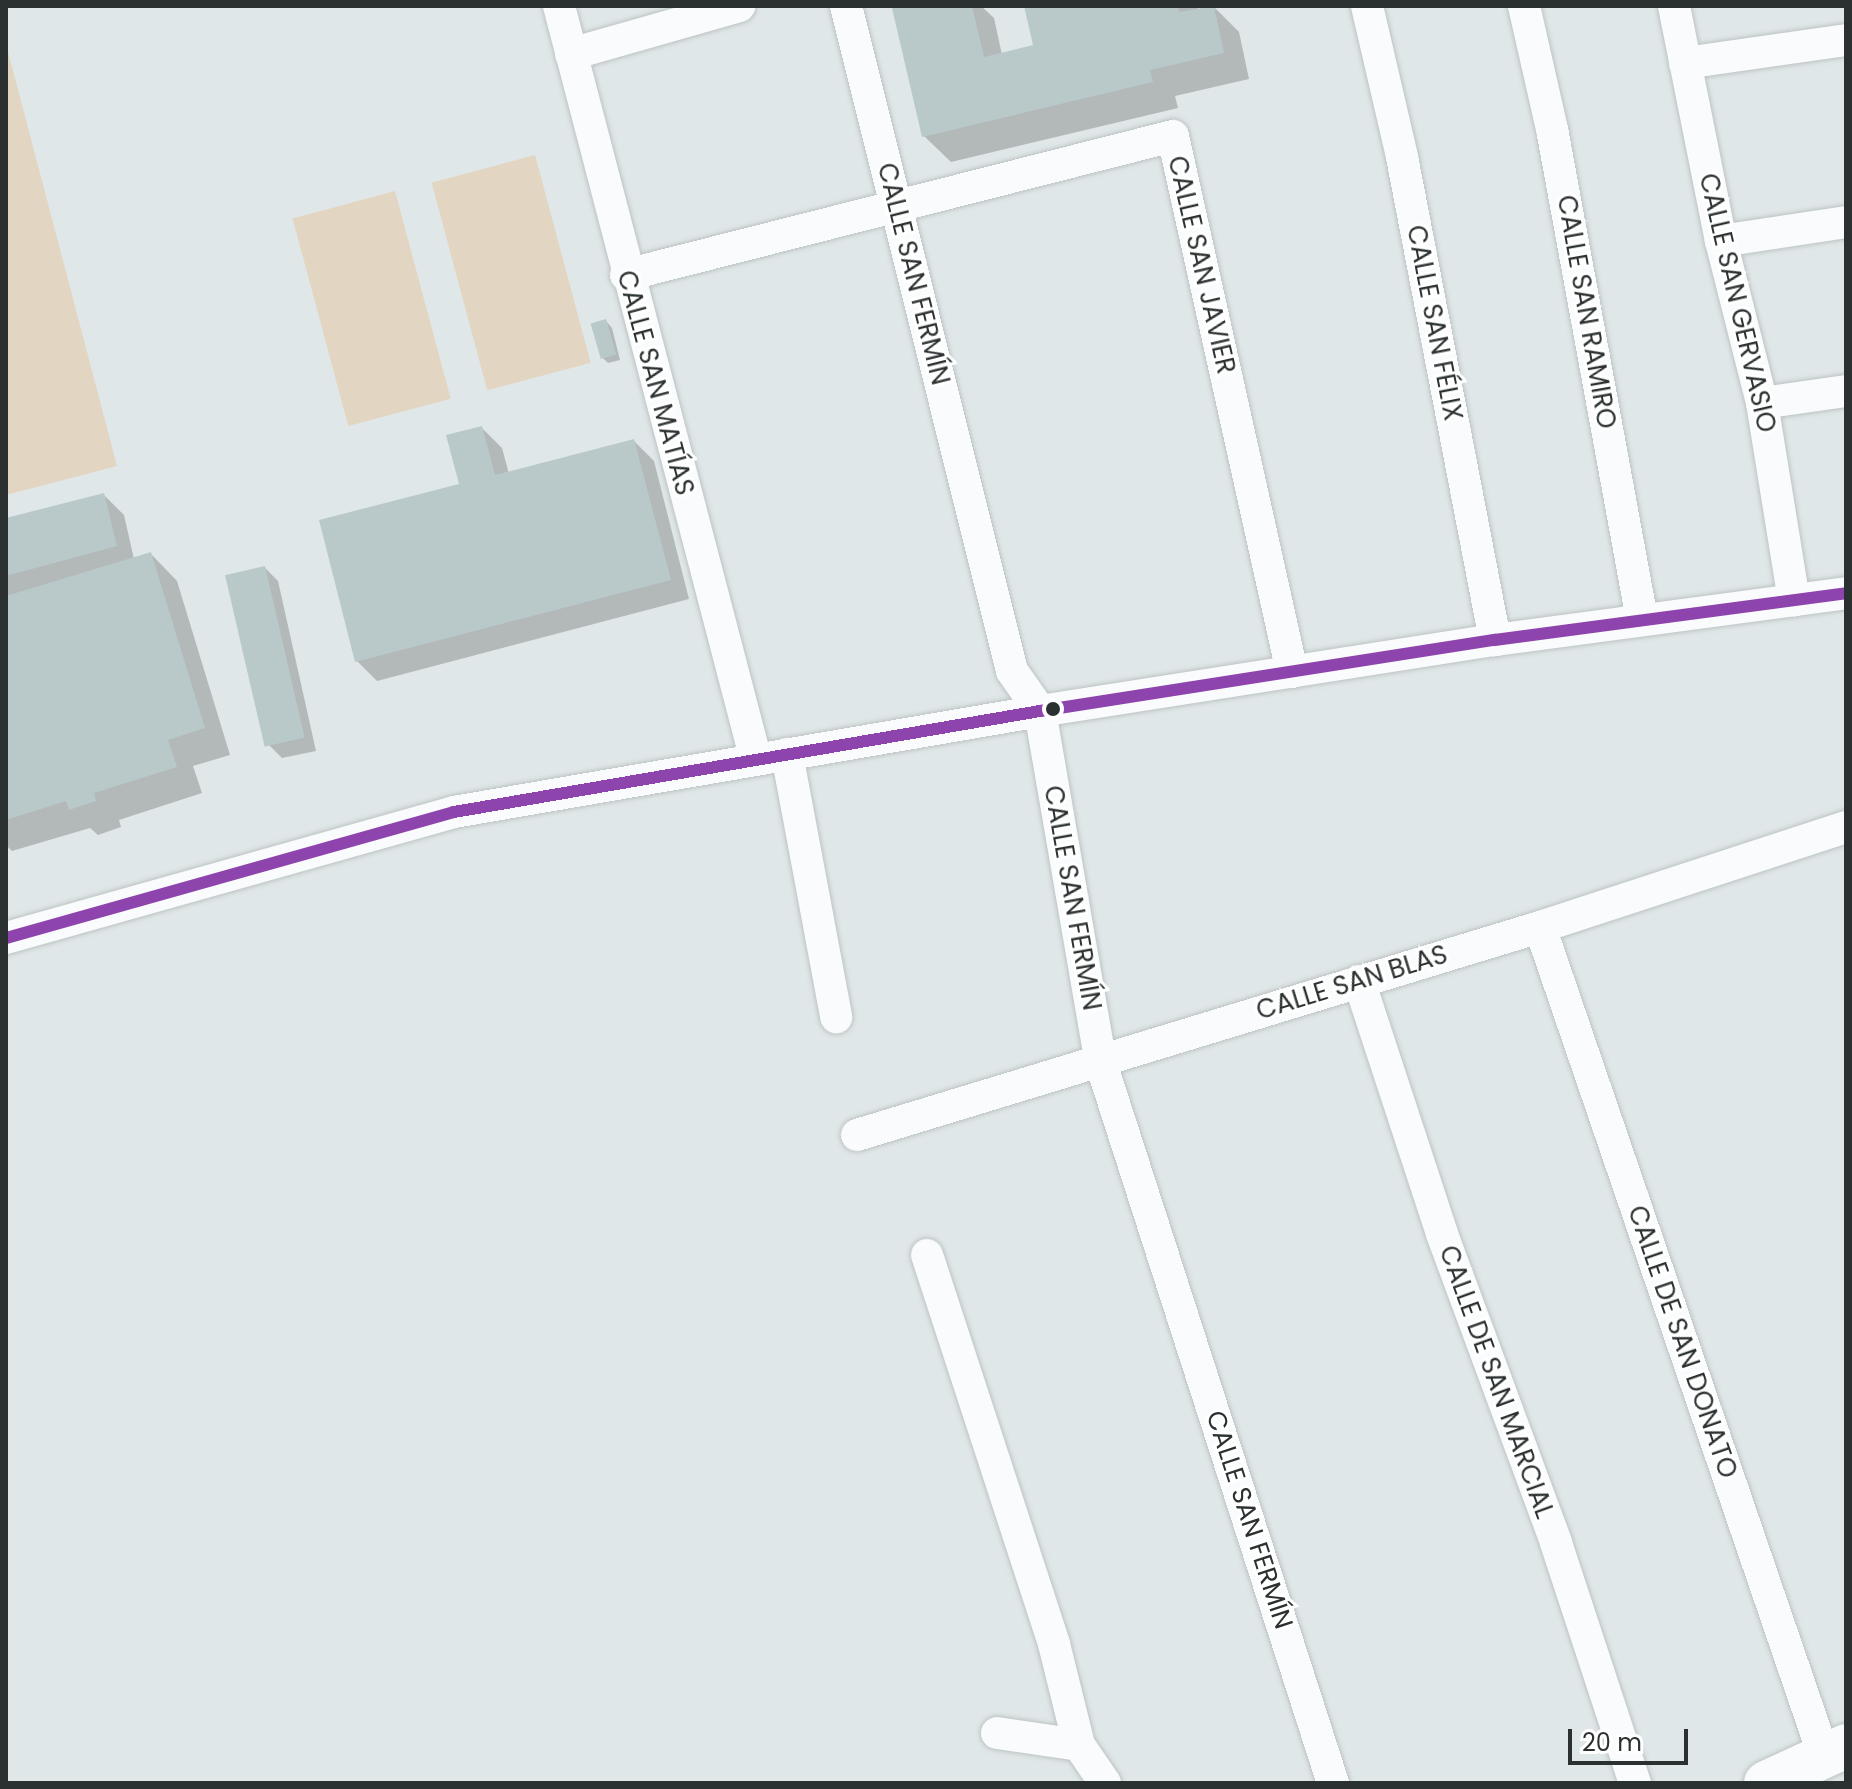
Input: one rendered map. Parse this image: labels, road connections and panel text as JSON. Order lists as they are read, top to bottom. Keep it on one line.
{"streets":{"street":["CALLE SAN JAVIER","CALLE SAN FERMÍN","CALLE SAN GERVASIO","CALLE SAN RAMIRO","CALLE SAN FÉLIX","CALLE SAN MATÍAS","CALLE SAN BLAS","CALLE DE SAN DONATO","CALLE DE SAN MARCIAL"]},"crossings":[["CALLE SAN JAVIER","CALLE SAN FERMÍN"],["CALLE SAN FERMÍN","CALLE SAN BLAS"],["CALLE SAN BLAS","CALLE DE SAN DONATO"],["CALLE SAN BLAS","CALLE DE SAN MARCIAL"]],"scale_bar":"20 m"}
